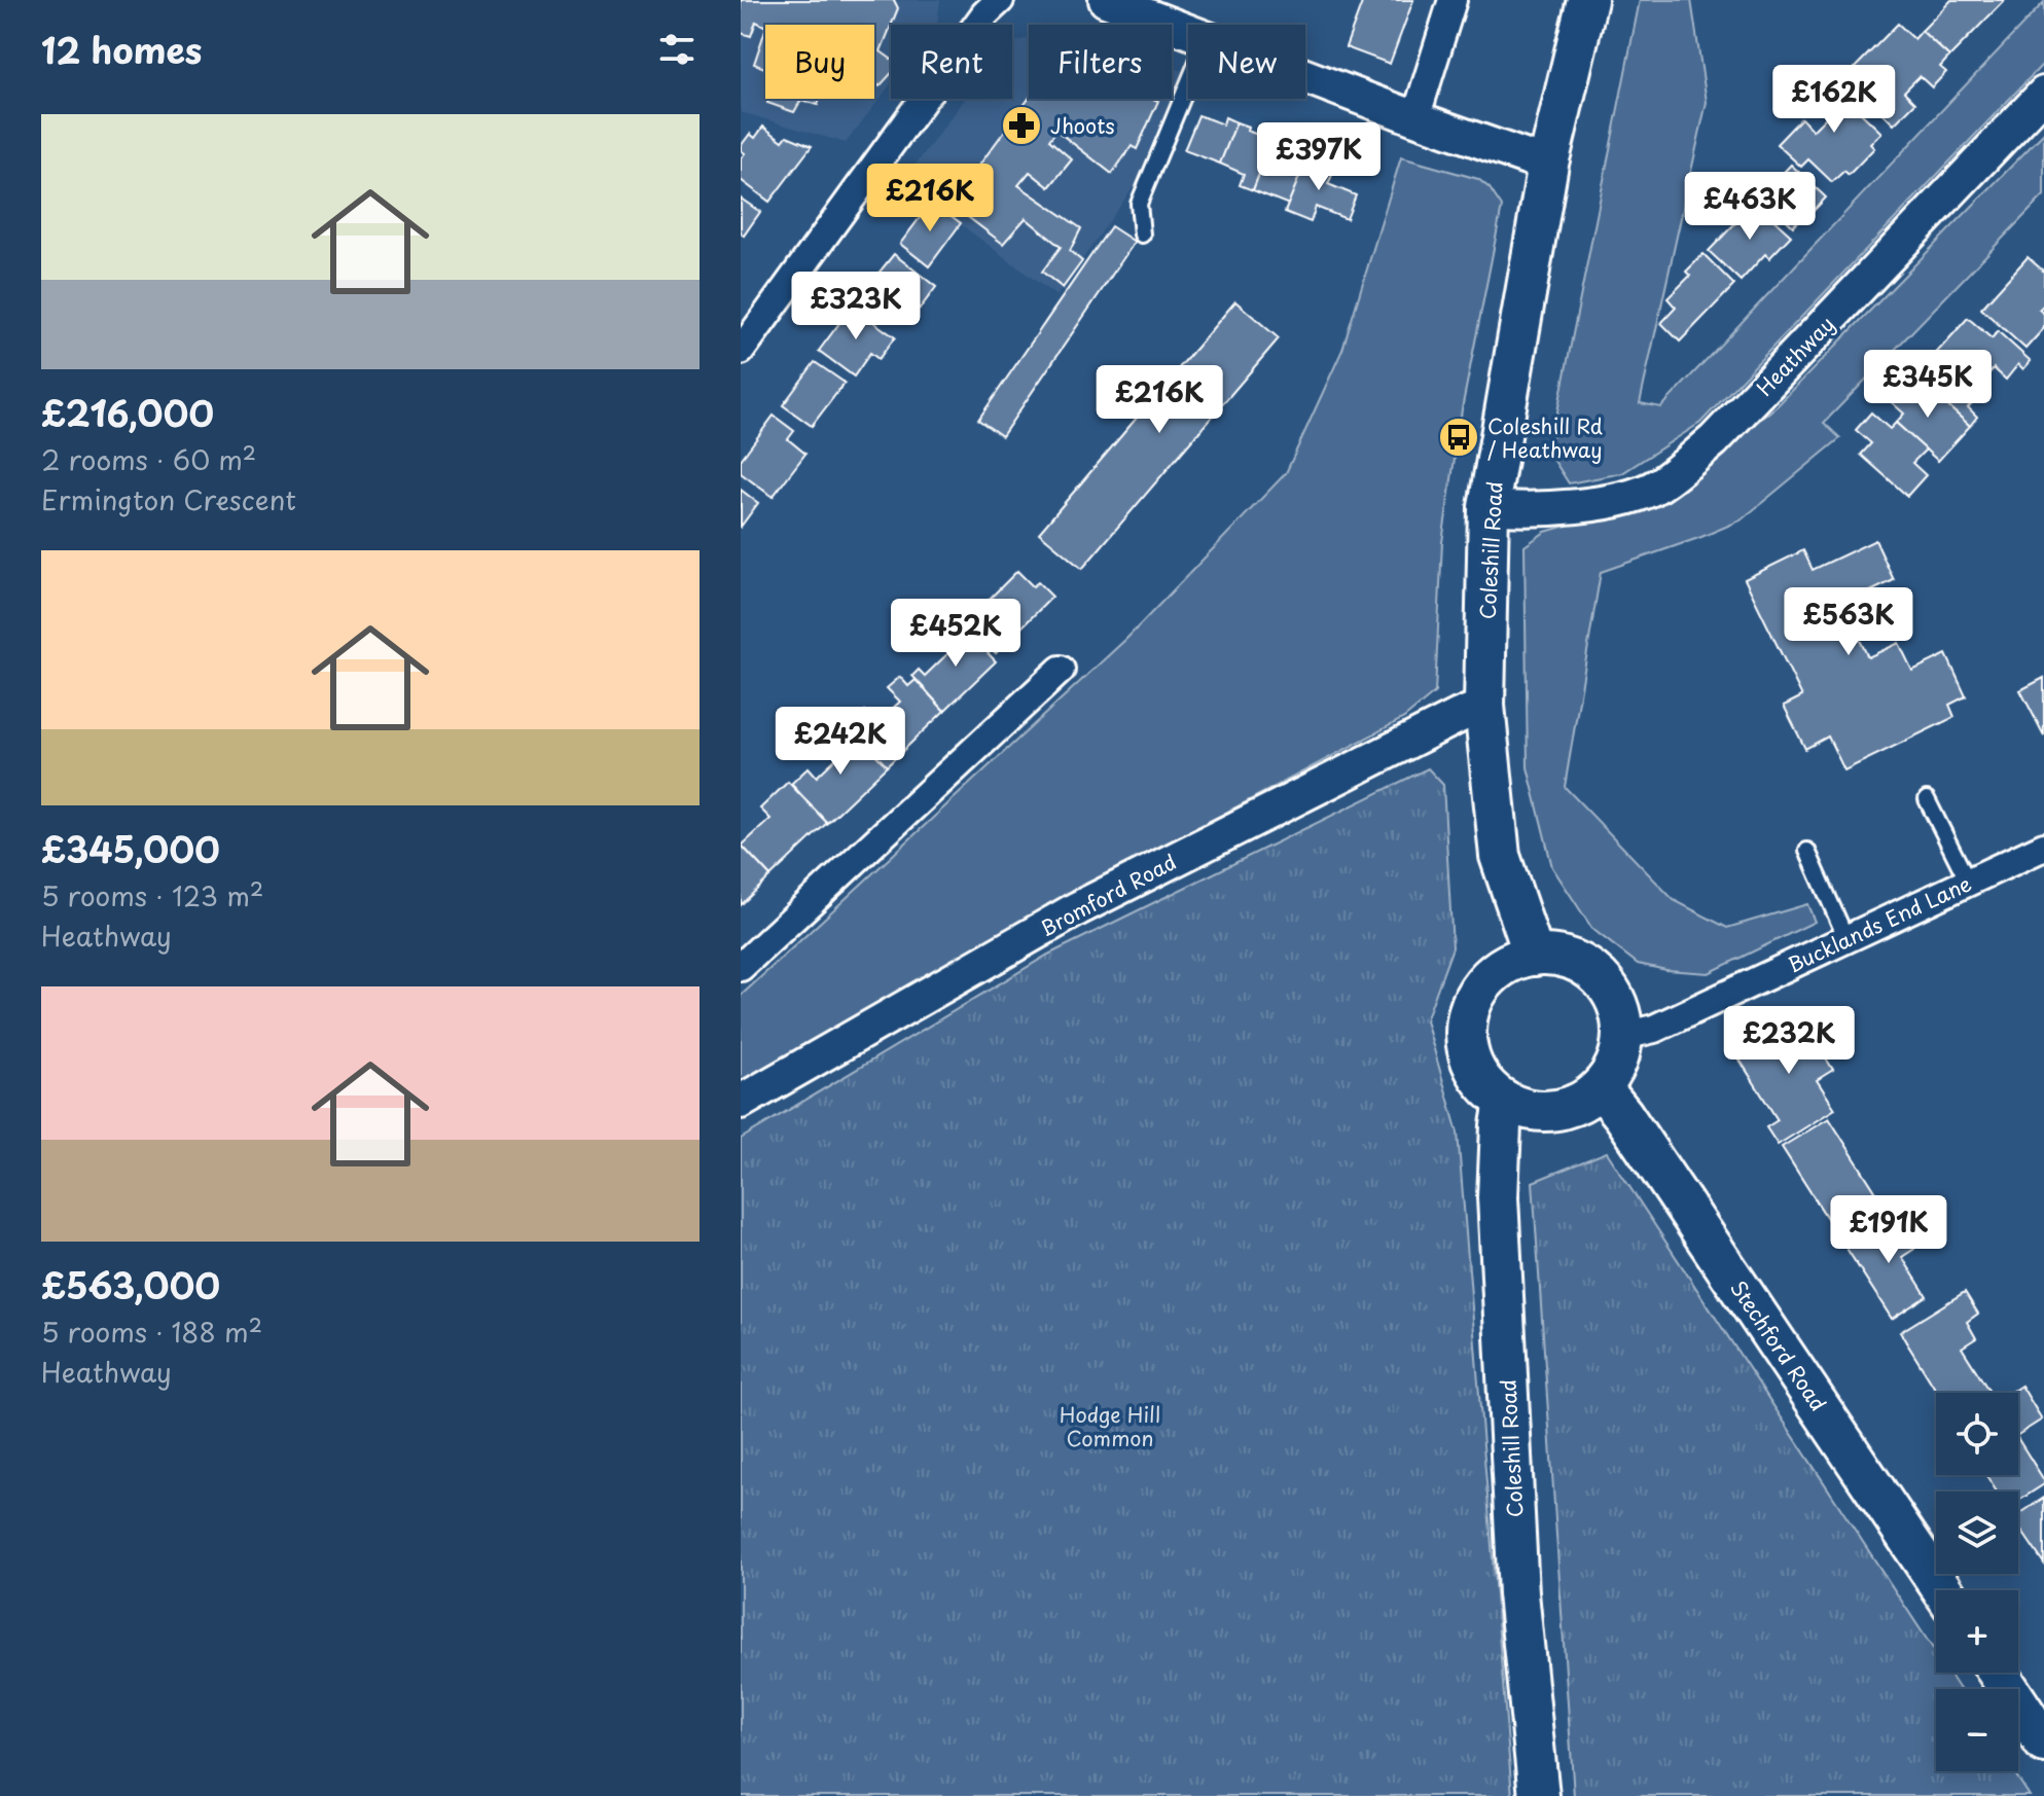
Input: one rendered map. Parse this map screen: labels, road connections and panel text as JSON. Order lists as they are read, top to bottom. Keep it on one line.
{"streets":{"main road":["Coleshill Road","Stechford Road"],"street":["Heathway","Bromford Road","Bucklands End Lane"]},"crossings":[["Heathway","Coleshill Road"],["Coleshill Road","Bromford Road"],["Coleshill Road","Bucklands End Lane"],["Coleshill Road","Stechford Road"],["Bucklands End Lane","Stechford Road"]],"parks":["Hodge Hill Common"],"places":{"pharmacy":["Jhoots"],"bus stop":["Coleshill Rd / Heathway"]},"page":{"heading":"12 homes","chip":["Buy","Rent","Filters","New"],"price":["£162K","£397K","£216K","£463K","£323K","£345K","£216K","£563K","£452K","£242K","£232K","£191K"],"list":[{"name":"£216,000","note":"2 rooms · 60 m² · Ermington Crescent"},{"name":"£345,000","note":"5 rooms · 123 m² · Heathway"},{"name":"£563,000","note":"5 rooms · 188 m² · Heathway"}],"map_buttons":["+","−"]}}
